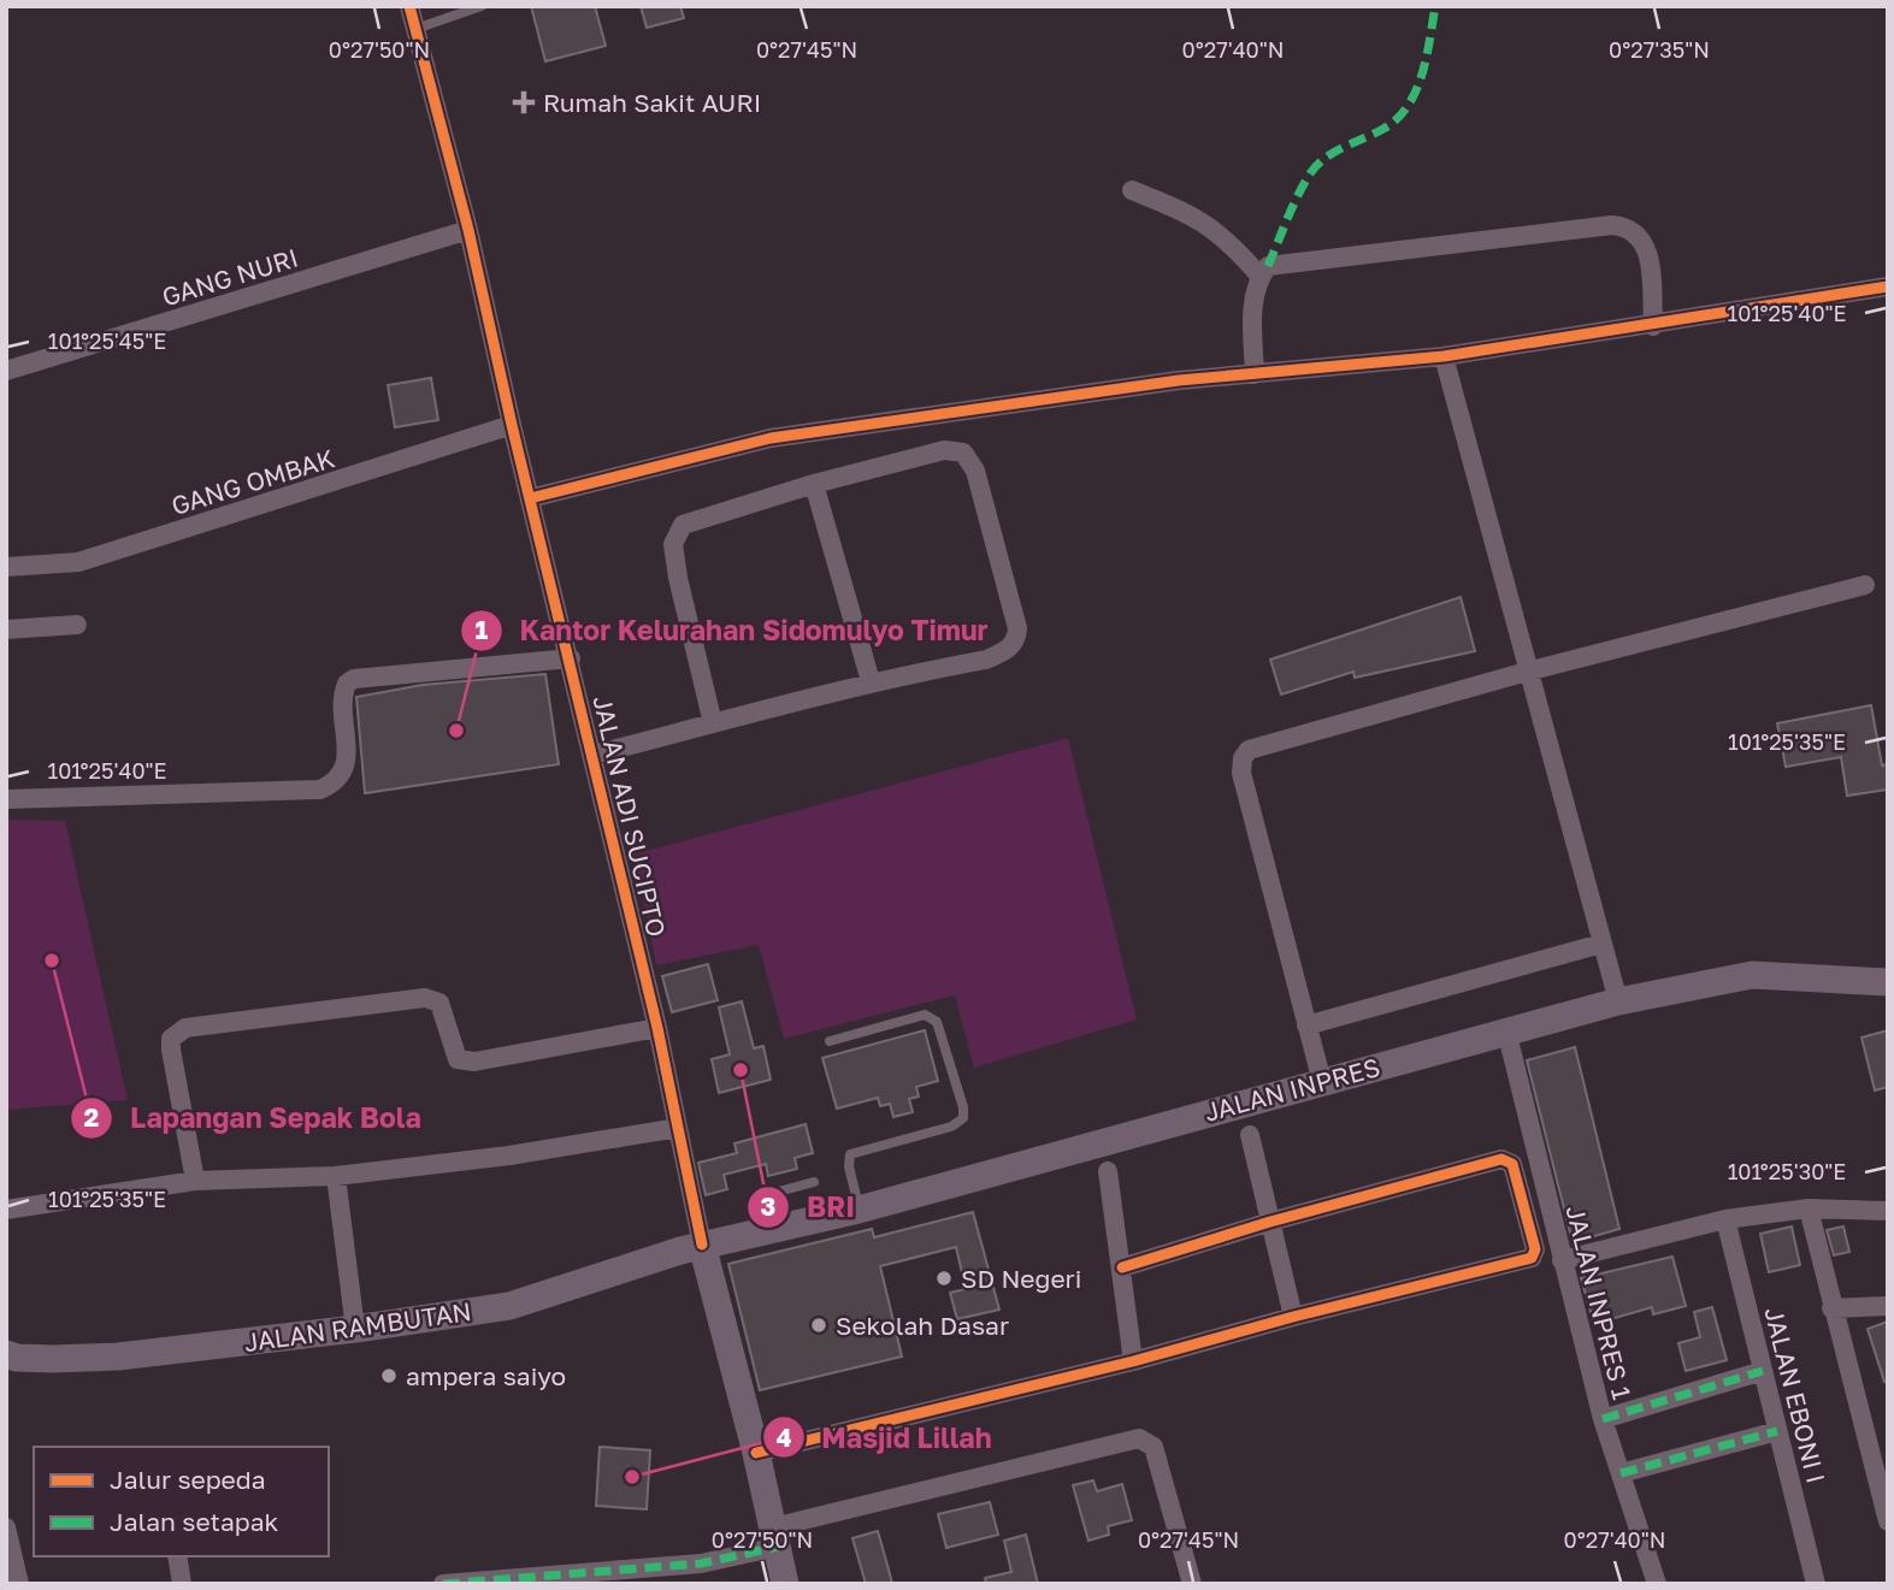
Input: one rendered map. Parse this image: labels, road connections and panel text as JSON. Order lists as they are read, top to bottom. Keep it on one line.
{"streets":{"main road":["JALAN ADI SUCIPTO","JALAN INPRES","JALAN RAMBUTAN"],"street":["GANG NURI","GANG OMBAK","JALAN INPRES 1","JALAN EBONI I"]},"crossings":[["GANG NURI","JALAN ADI SUCIPTO"],["GANG OMBAK","JALAN ADI SUCIPTO"],["JALAN ADI SUCIPTO","JALAN INPRES"],["JALAN ADI SUCIPTO","JALAN RAMBUTAN"],["JALAN INPRES","JALAN INPRES 1"],["JALAN INPRES","JALAN RAMBUTAN"]],"places":{"health":["Rumah Sakit AURI"],"other":["Kantor Kelurahan Sidomulyo Timur","Lapangan Sepak Bola","BRI","SD Negeri","Sekolah Dasar","ampera saiyo","Masjid Lillah"]},"legend":["Jalur sepeda","Jalan setapak"],"coordinates":["0°27'50\"N","0°27'45\"N","0°27'40\"N","0°27'35\"N","101°25'40\"E","101°25'45\"E","101°25'35\"E","101°25'30\"E"]}
